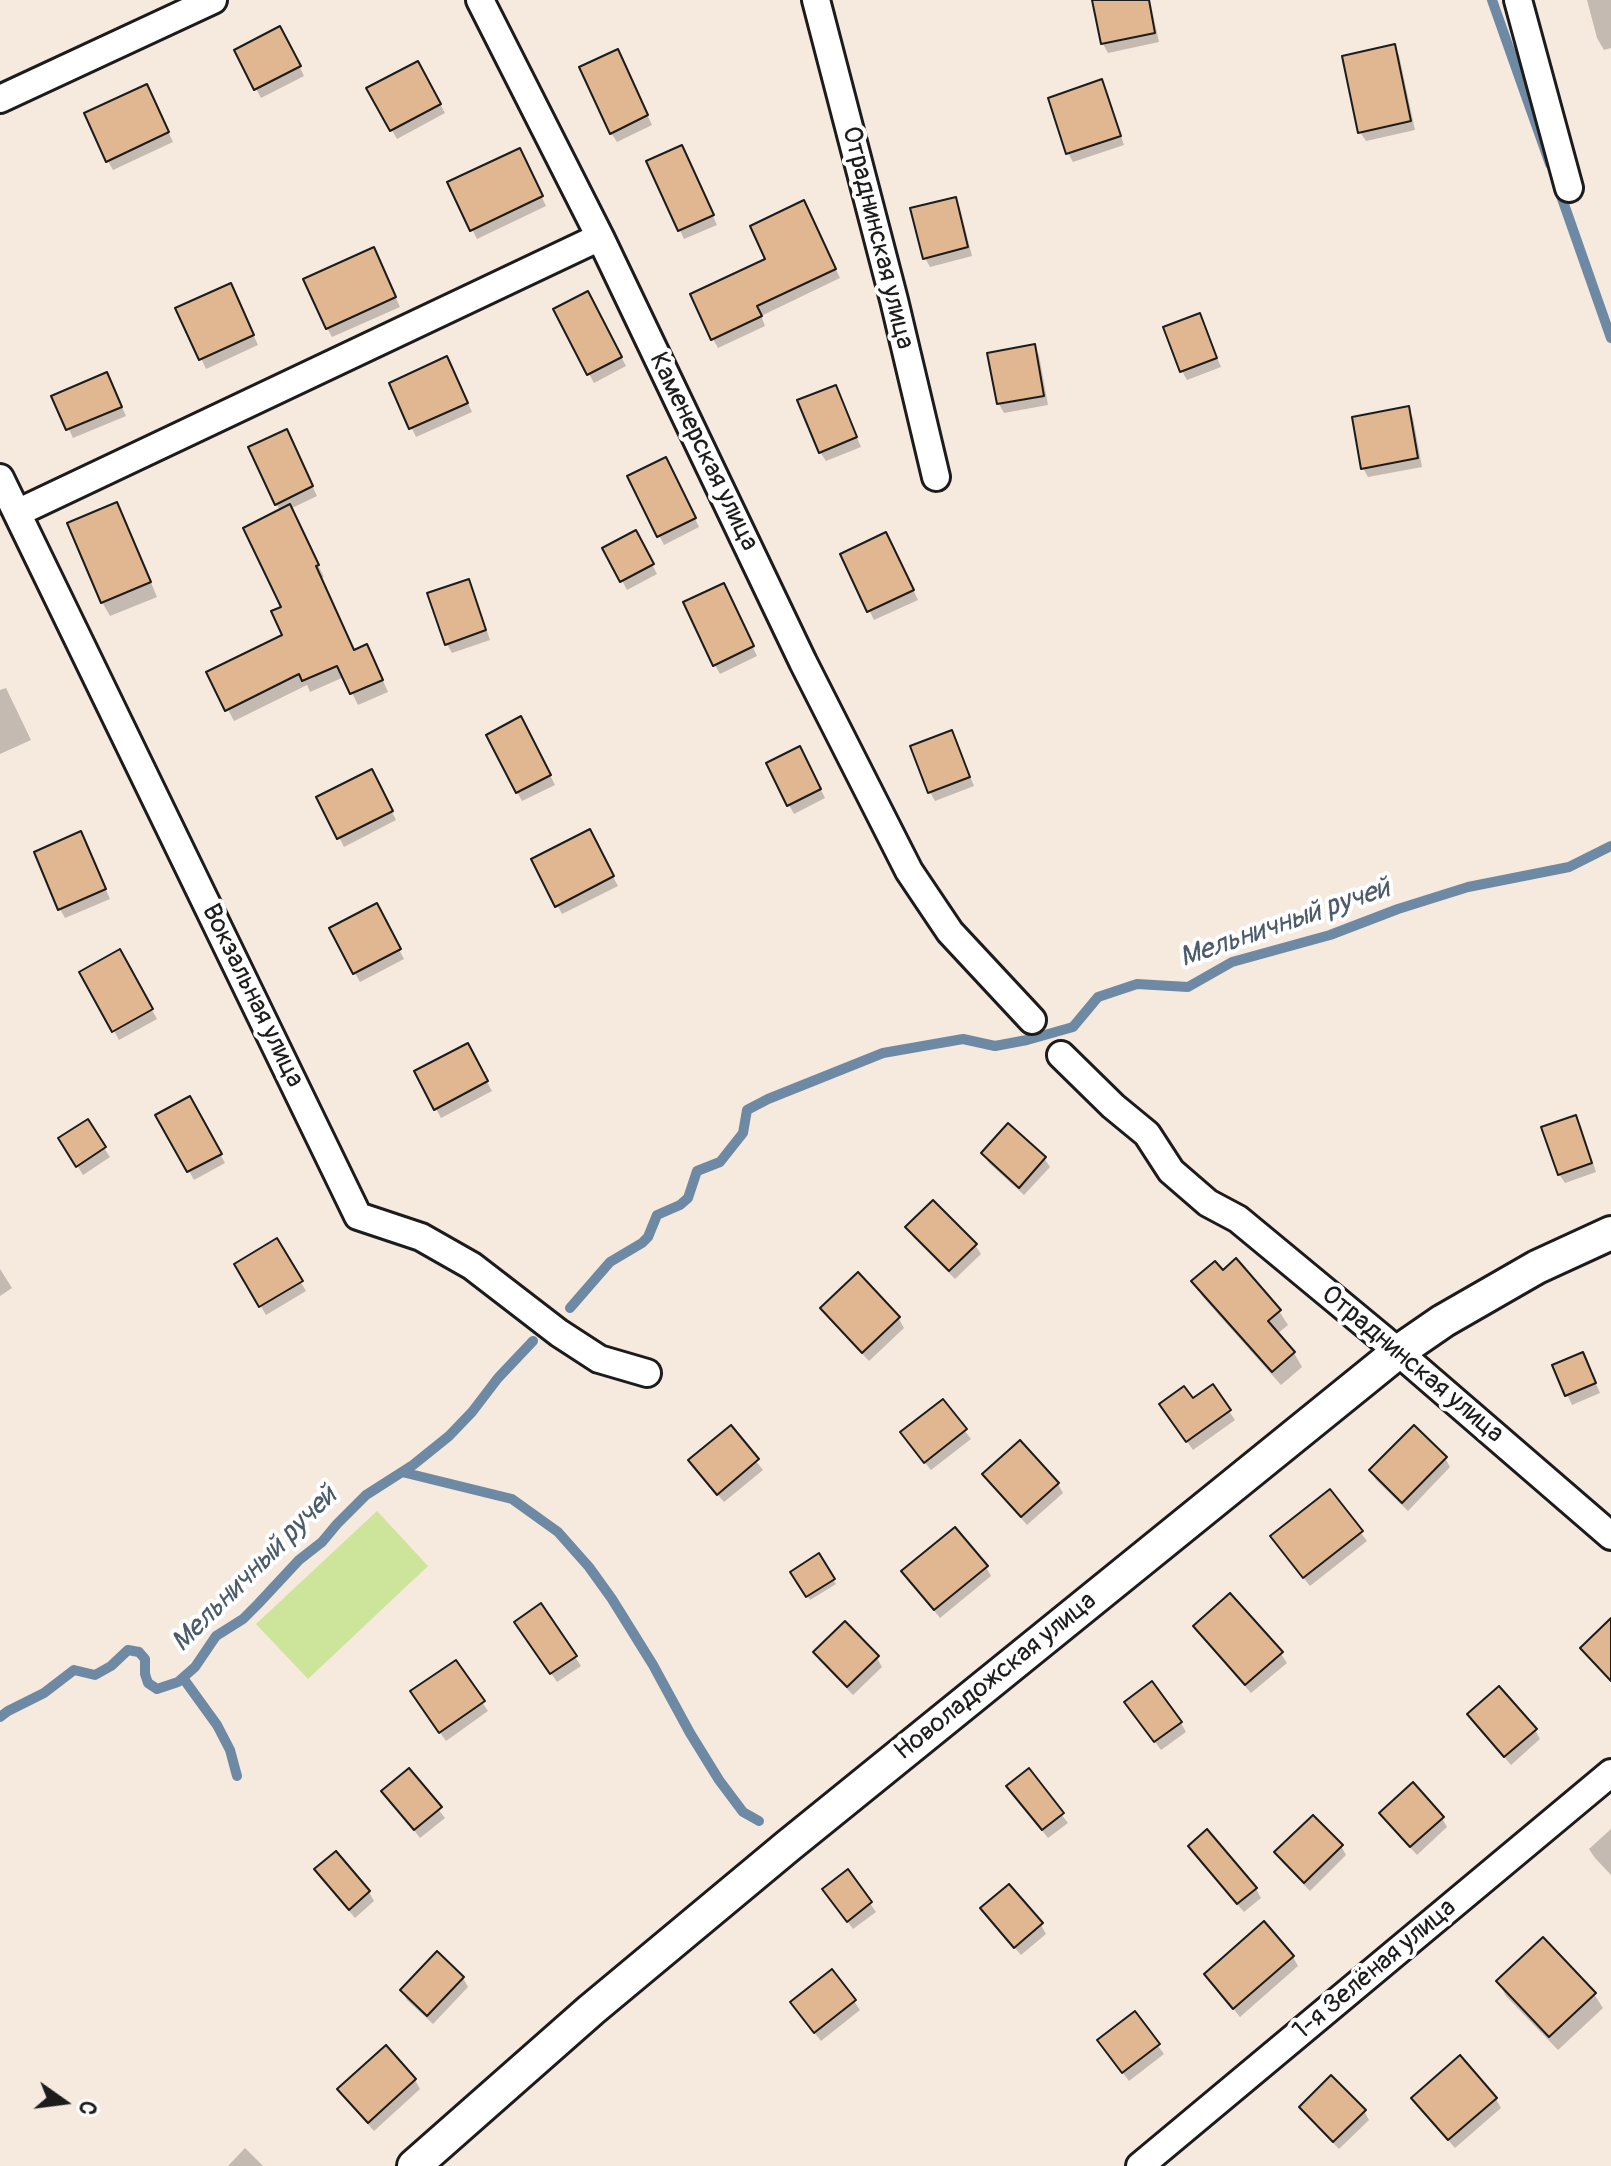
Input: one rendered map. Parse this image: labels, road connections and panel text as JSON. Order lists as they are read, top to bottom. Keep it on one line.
{"streets":{"street":["Отраднинская улица","Каменерская улица","Вокзальная улица","Новоладожская улица","1-я Зелёная улица"]},"crossings":[["Отраднинская улица","Новоладожская улица"]],"water":["Мельничный ручей"],"north":"right"}
